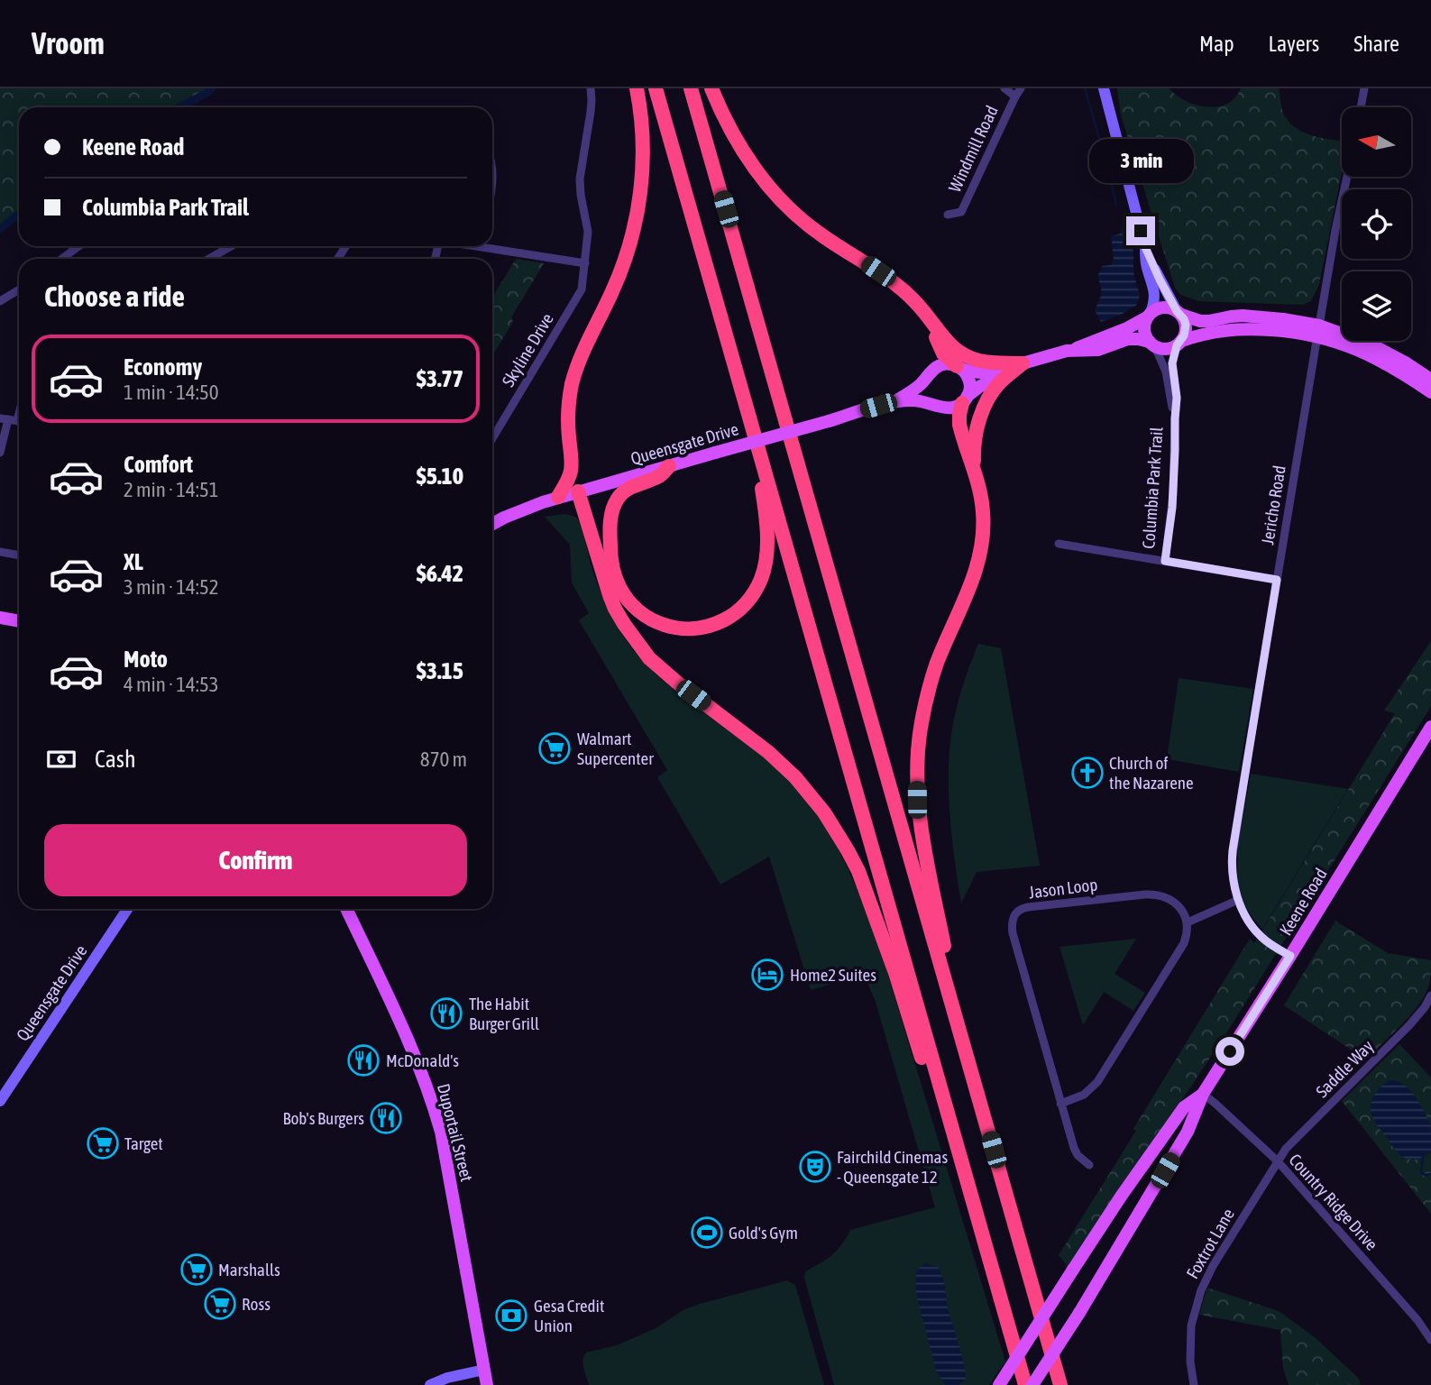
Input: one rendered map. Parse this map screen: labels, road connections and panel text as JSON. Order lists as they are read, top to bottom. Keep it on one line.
{"streets":{"main road":["Queensgate Drive","Keene Road","Duportail Street"],"street":["Windmill Road","Skyline Drive","Columbia Park Trail","Jericho Road","Jason Loop","Saddle Way","Country Ridge Drive","Foxtrot Lane"]},"crossings":[["Jericho Road","Keene Road"],["Keene Road","Country Ridge Drive"],["Saddle Way","Country Ridge Drive"],["Saddle Way","Foxtrot Lane"],["Country Ridge Drive","Foxtrot Lane"]],"places":{"supermarket":["Walmart Supercenter","Target","Marshalls","Ross"],"church":["Church of the Nazarene"],"hotel":["Home2 Suites"],"restaurant":["The Habit Burger Grill","McDonald's","Bob's Burgers"],"theatre":["Fairchild Cinemas - Queensgate 12"],"sports":["Gold's Gym"],"bank":["Gesa Credit Union"]},"north":"left","page":{"header":"Vroom","nav":["Map","Layers","Share"],"banner":["Keene Road","Columbia Park Trail"],"bubble":"3 min","heading":"Choose a ride","list":[{"name":"Economy","note":"1 min · 14:50","value":"$3.77"},{"name":"Comfort","note":"2 min · 14:51","value":"$5.10"},{"name":"XL","note":"3 min · 14:52","value":"$6.42"},{"name":"Moto","note":"4 min · 14:53","value":"$3.15"}],"pay":["Cash","870 m"],"buttons":"Confirm"}}
